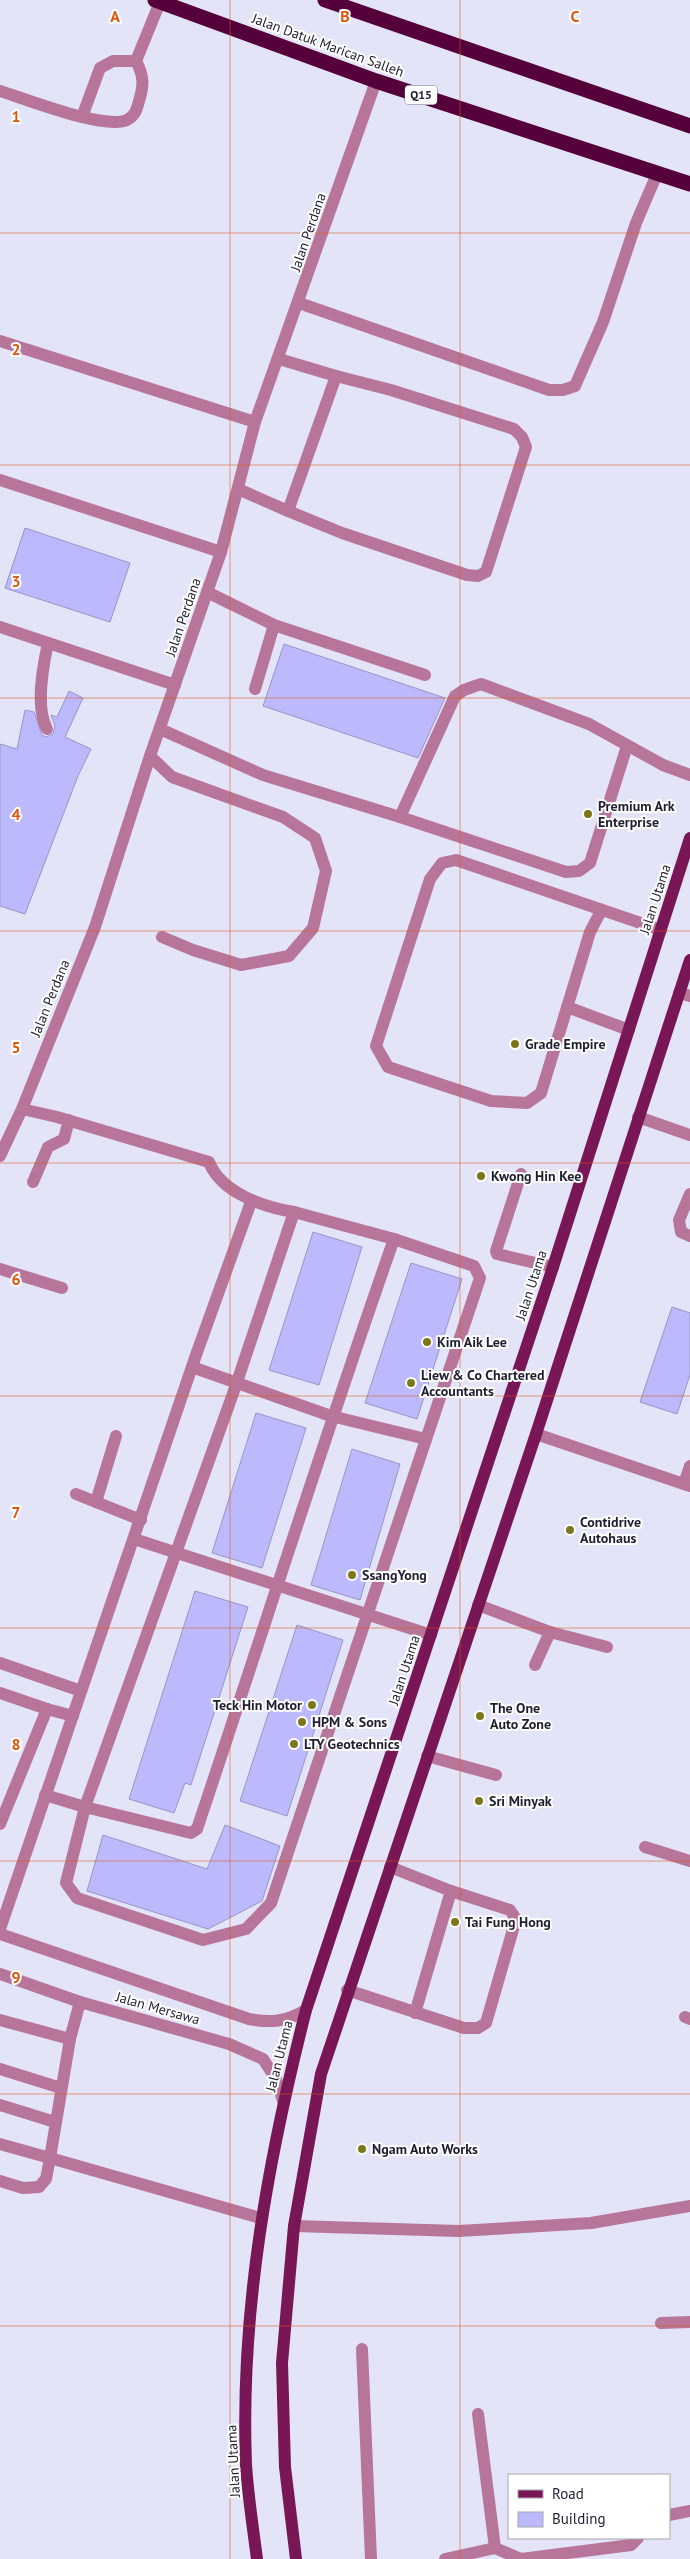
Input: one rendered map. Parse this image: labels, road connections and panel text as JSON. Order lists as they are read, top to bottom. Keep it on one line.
{"streets":{"highway":["Jalan Datuk Marican Salleh","Q15"],"main road":["Jalan Utama"],"street":["Jalan Perdana","Jalan Mersawa"]},"crossings":[["Jalan Datuk Marican Salleh","Jalan Perdana"],["Jalan Utama","Jalan Mersawa"]],"places":["Premium Ark Enterprise","Grade Empire","Kwong Hin Kee","Kim Aik Lee","Liew & Co Chartered Accountants","Contidrive Autohaus","SsangYong","Teck Hin Motor","The One Auto Zone","HPM & Sons","LTY Geotechnics","Sri Minyak","Tai Fung Hong","Ngam Auto Works"],"legend":["Road","Building"],"grid":{"columns":["A","B","C"],"rows":["1","2","3","4","5","6","7","8","9"]}}
